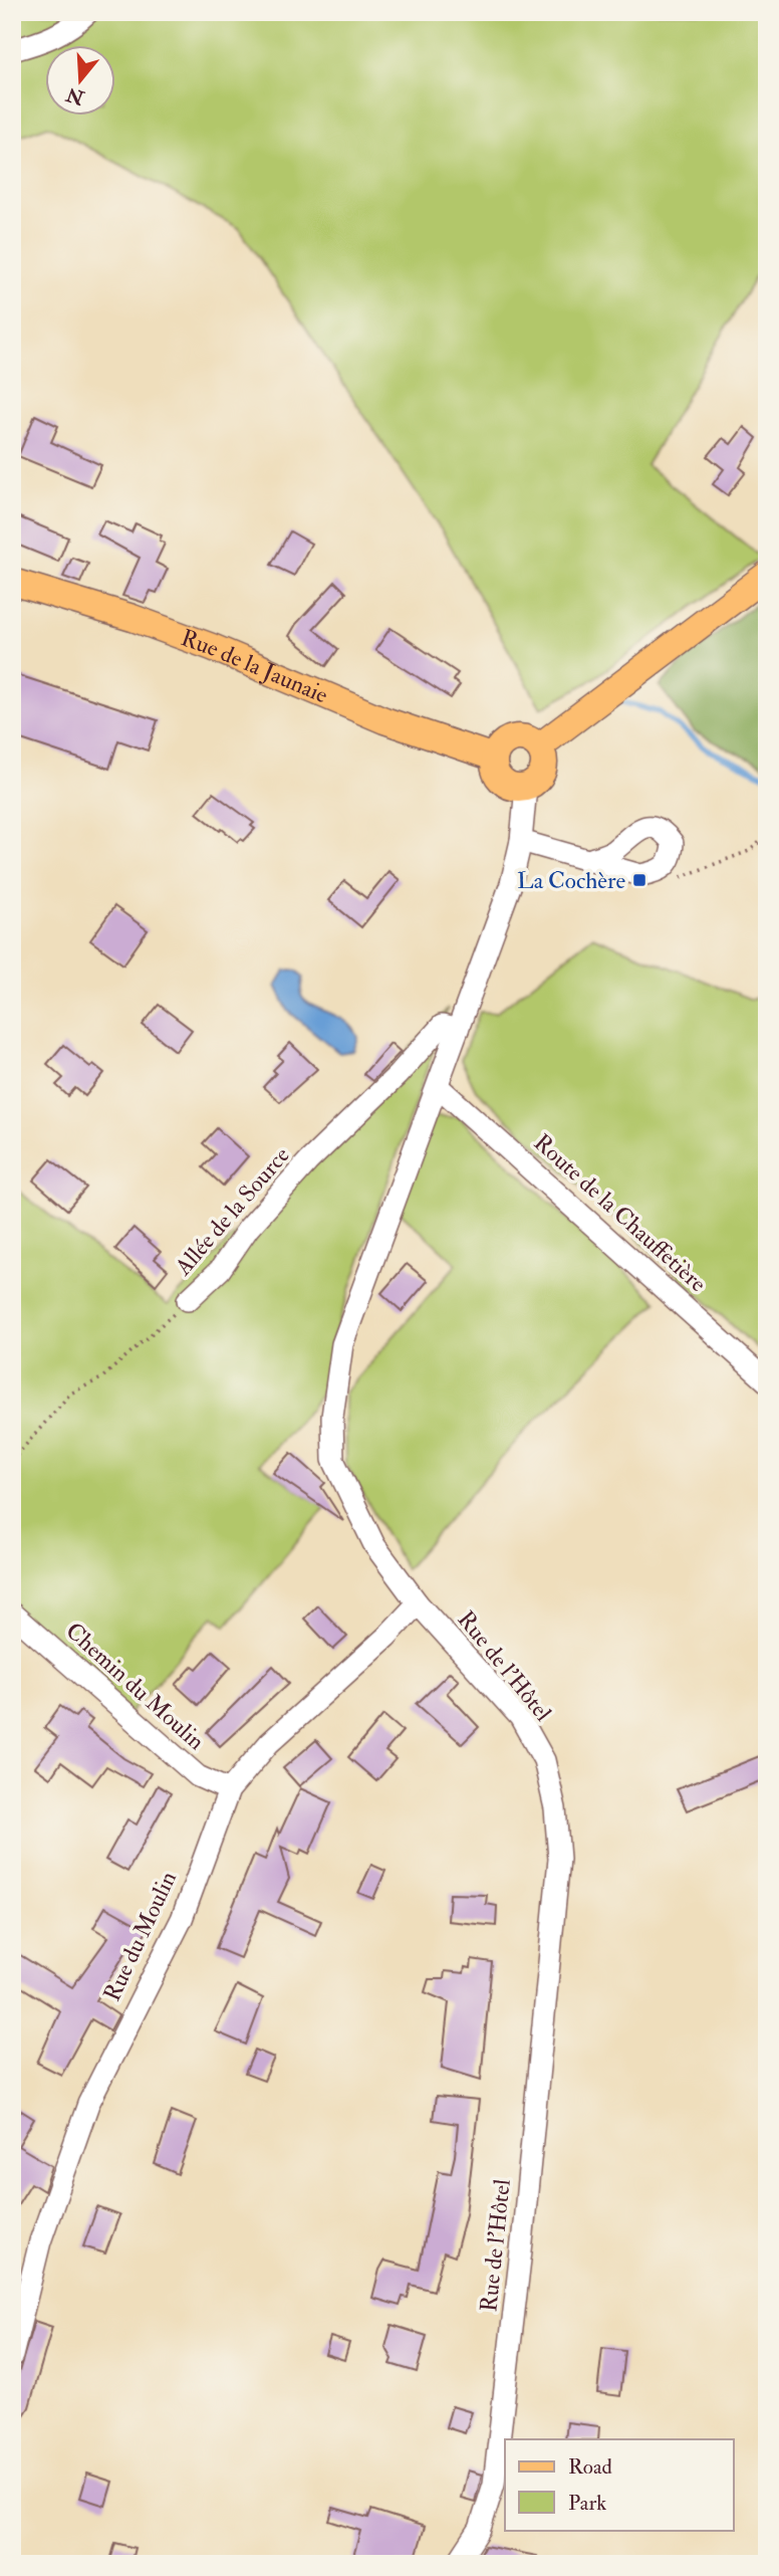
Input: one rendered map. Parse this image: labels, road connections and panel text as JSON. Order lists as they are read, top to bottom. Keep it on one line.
{"streets":{"main road":["Rue de la Jaunaie"],"street":["Allée de la Source","Route de la Chauffetière","Rue de l'Hôtel","Chemin du Moulin","Rue du Moulin"]},"crossings":[["Rue de la Jaunaie","Rue de l'Hôtel"],["Allée de la Source","Rue de l'Hôtel"],["Route de la Chauffetière","Rue de l'Hôtel"],["Rue de l'Hôtel","Rue du Moulin"],["Chemin du Moulin","Rue du Moulin"]],"places":{"transit":["La Cochère"]},"legend":["Road","Park"],"north":"bottom"}
